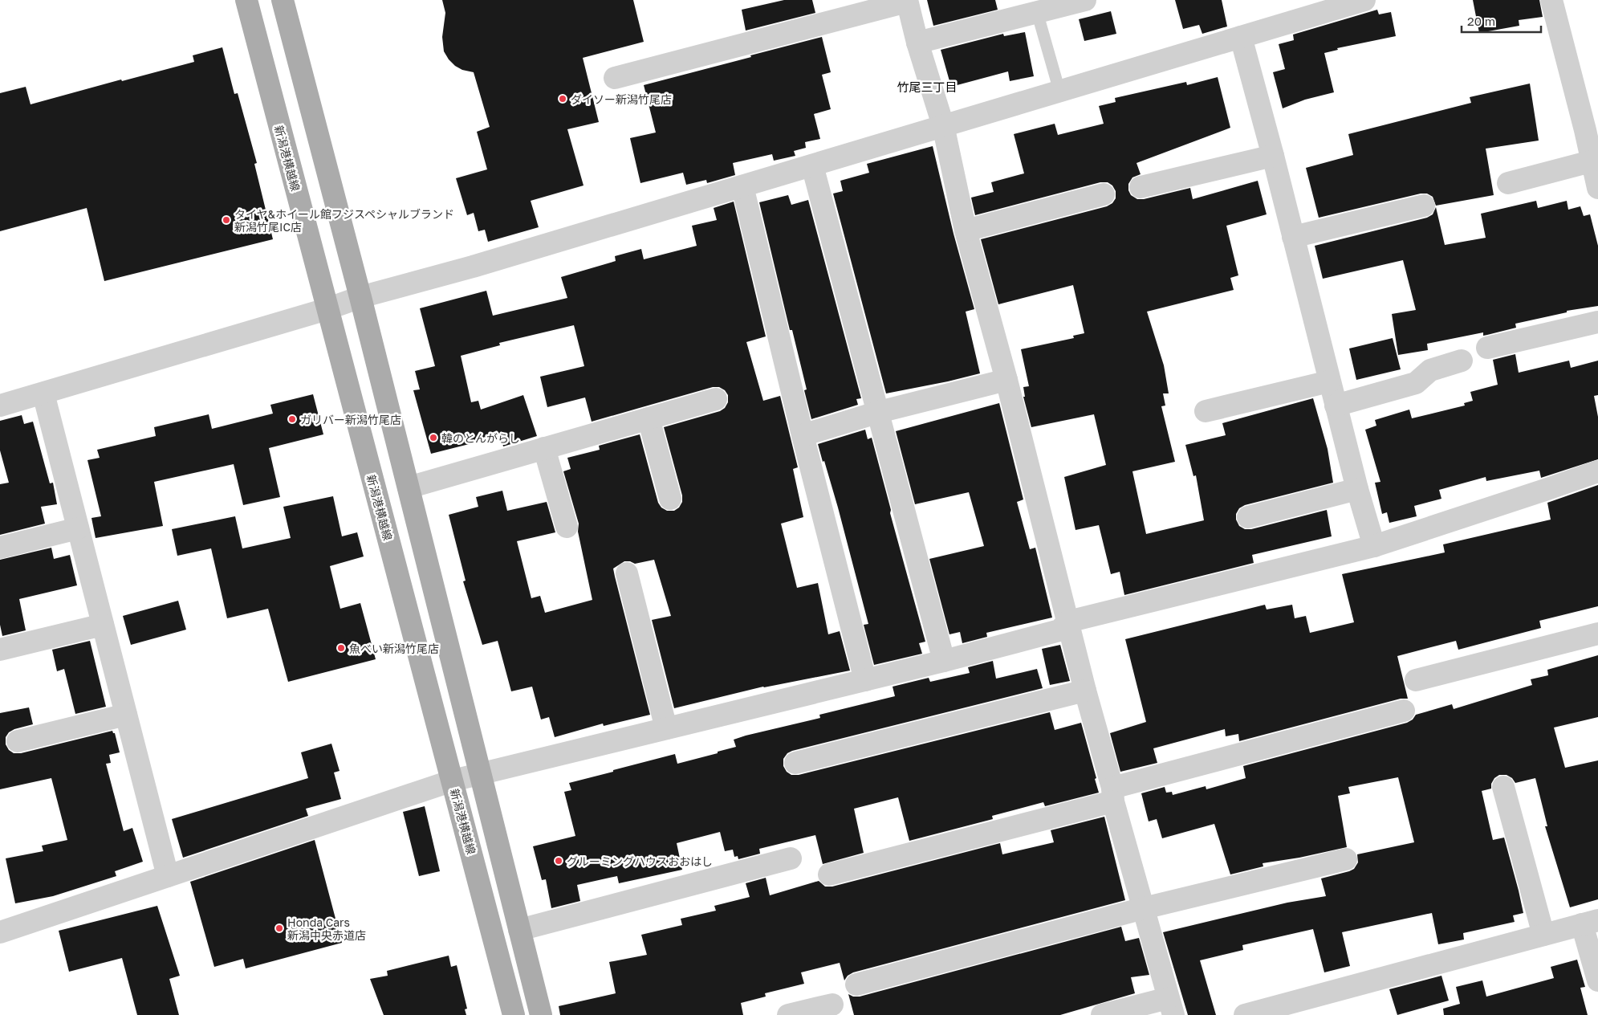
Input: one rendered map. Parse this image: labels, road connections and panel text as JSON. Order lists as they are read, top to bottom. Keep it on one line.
{"streets":{"main road":["新潟港横越線"]},"districts":["竹尾三丁目"],"places":["ダイソー新潟竹尾店","タイヤ&ホイール館フジスペシャルブランド 新潟竹尾IC店","ガリバー新潟竹尾店","韓のとんがらし","魚べい新潟竹尾店","グルーミングハウスおおはし","Honda Cars 新潟中央赤道店"],"scale_bar":"20 m"}
